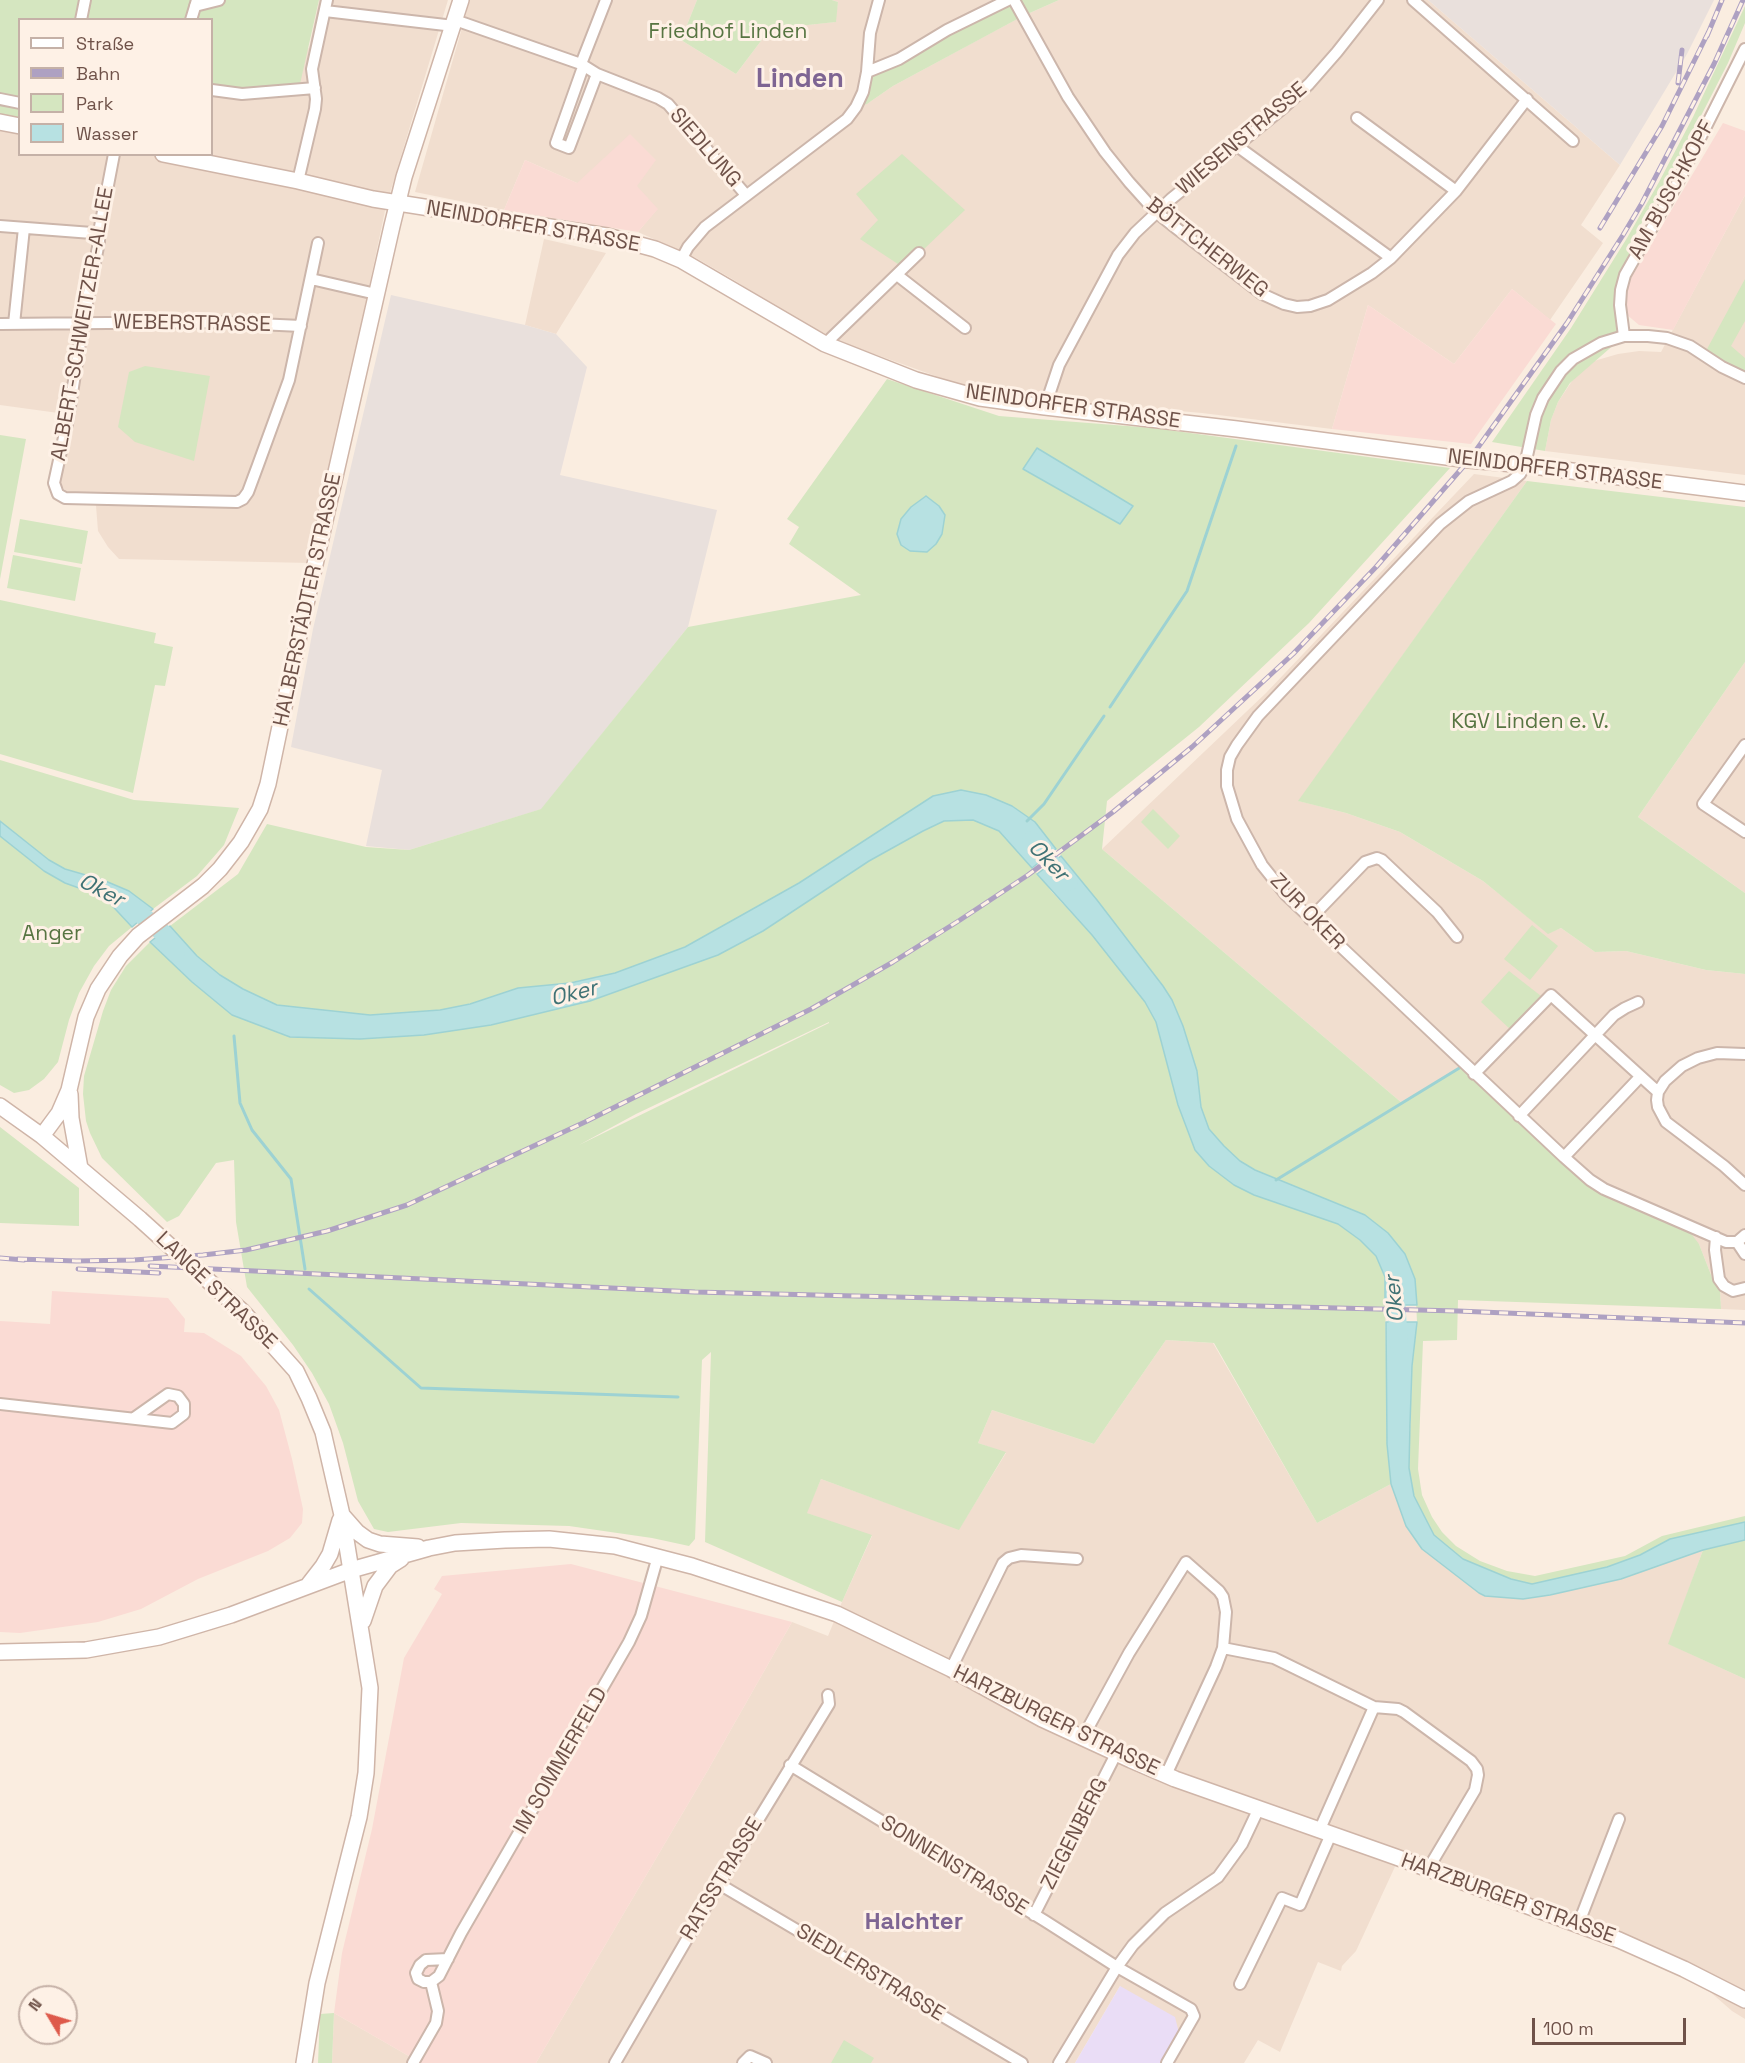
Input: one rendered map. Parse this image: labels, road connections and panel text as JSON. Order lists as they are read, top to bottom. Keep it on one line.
{"streets":{"main road":["NEINDORFER STRASSE","HALBERSTÄDTER STRASSE","LANGE STRASSE","HARZBURGER STRASSE"],"street":["WIESENSTRASSE","SIEDLUNG","AM BUSCHKOPF","BÖTTCHERWEG","ALBERT-SCHWEITZER-ALLEE","WEBERSTRASSE","ZUR OKER","IM SOMMERFELD","ZIEGENBERG","SONNENSTRASSE","RATSSTRASSE","SIEDLERSTRASSE"]},"crossings":[["WIESENSTRASSE","NEINDORFER STRASSE"],["WIESENSTRASSE","BÖTTCHERWEG"],["SIEDLUNG","HALBERSTÄDTER STRASSE"],["NEINDORFER STRASSE","HALBERSTÄDTER STRASSE"],["NEINDORFER STRASSE","ZUR OKER"],["ALBERT-SCHWEITZER-ALLEE","WEBERSTRASSE"],["HALBERSTÄDTER STRASSE","LANGE STRASSE"],["LANGE STRASSE","HARZBURGER STRASSE"],["HARZBURGER STRASSE","IM SOMMERFELD"],["HARZBURGER STRASSE","ZIEGENBERG"],["ZIEGENBERG","SONNENSTRASSE"],["SONNENSTRASSE","RATSSTRASSE"],["RATSSTRASSE","SIEDLERSTRASSE"]],"districts":["Linden","Halchter"],"water":["Oker"],"parks":["Friedhof Linden","KGV Linden e. V.","Anger"],"legend":["Straße","Bahn","Park","Wasser"],"scale_bar":"100 m","north":"top left"}
